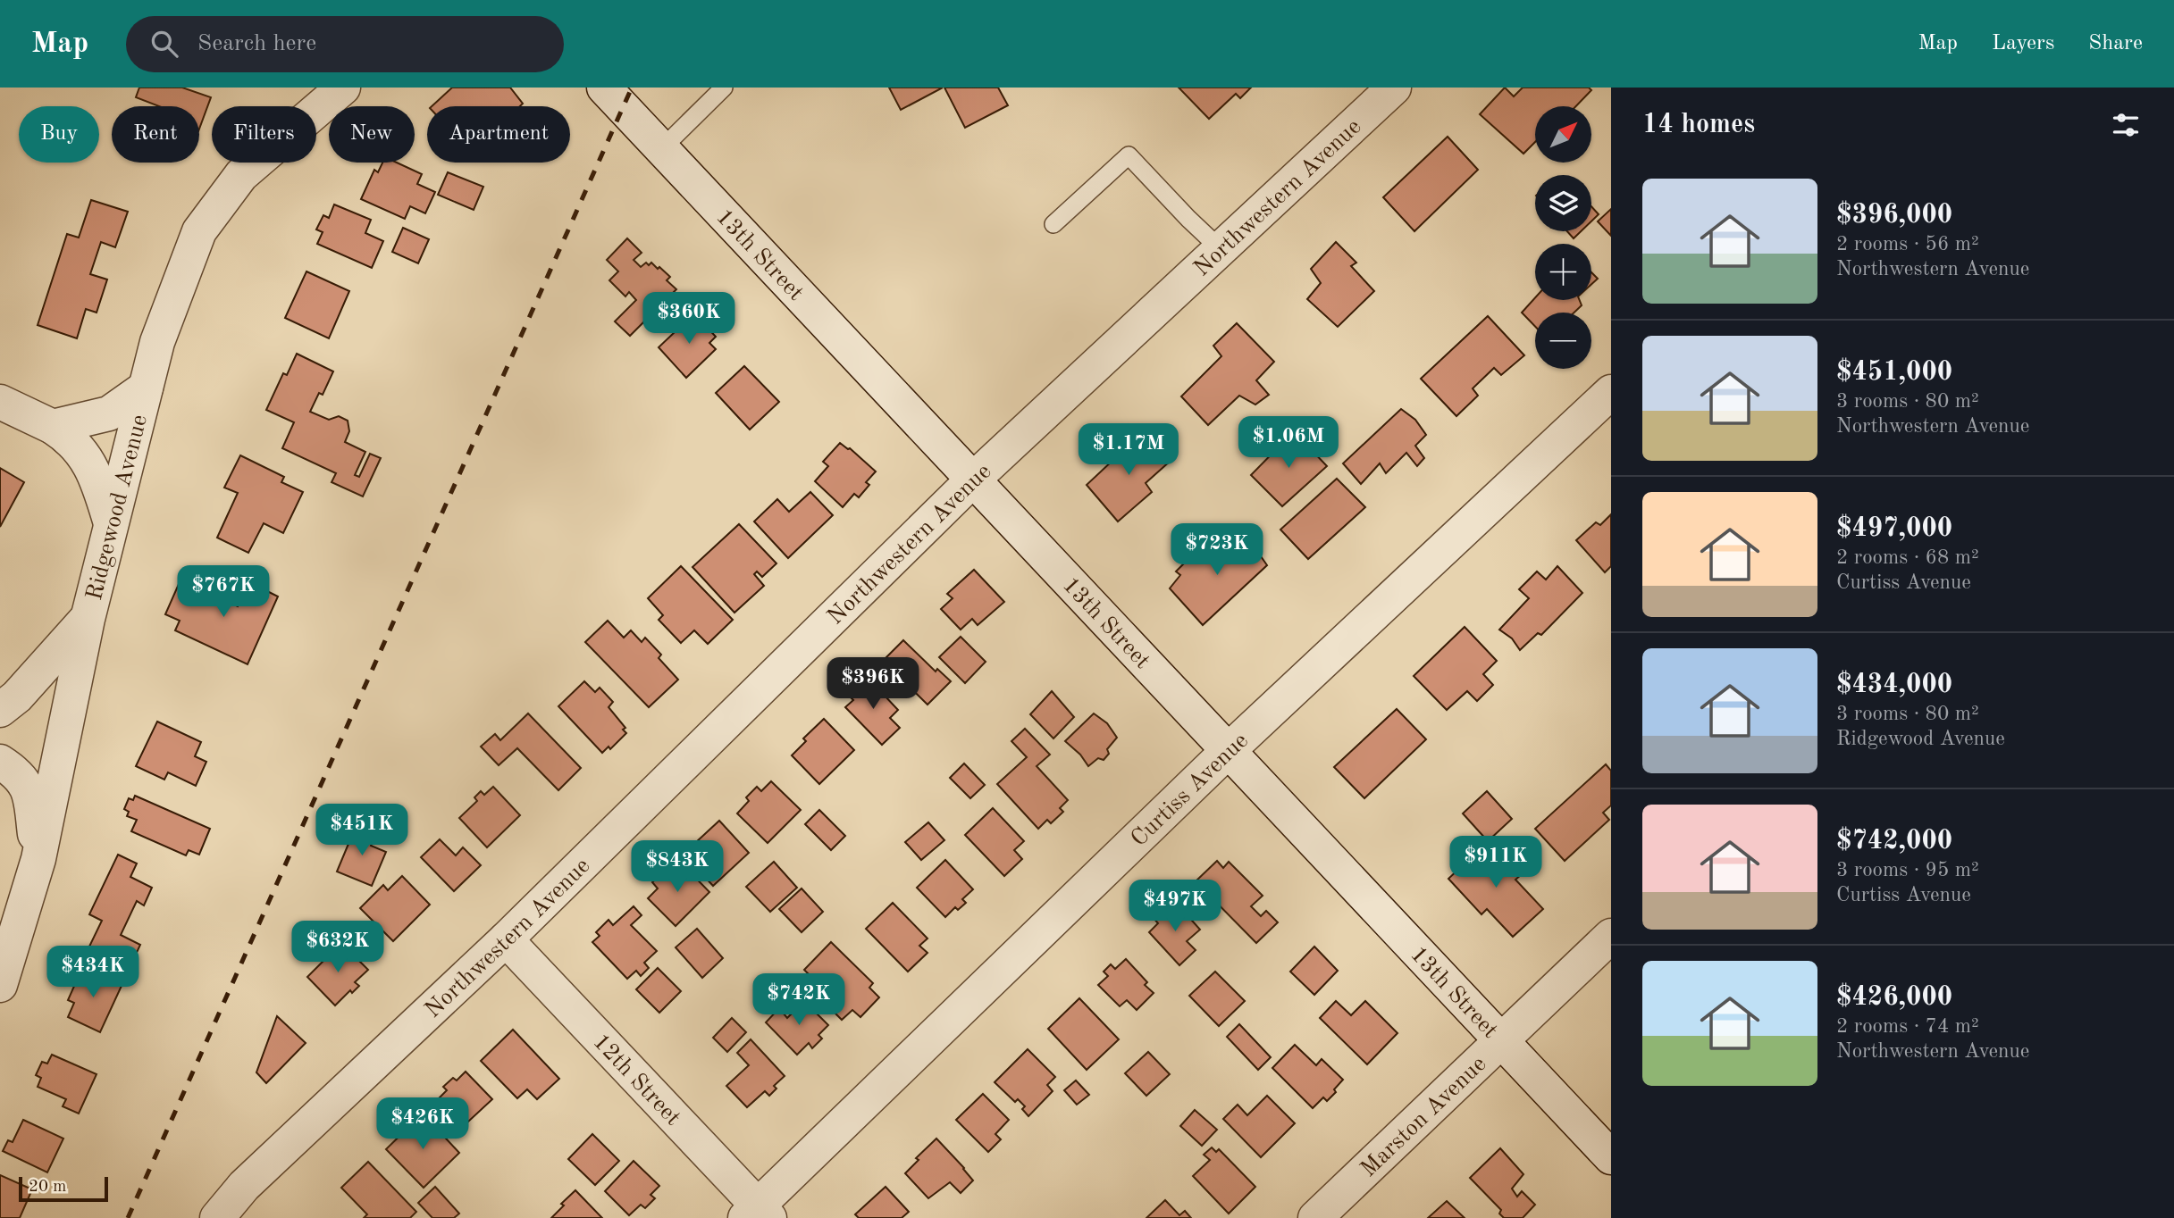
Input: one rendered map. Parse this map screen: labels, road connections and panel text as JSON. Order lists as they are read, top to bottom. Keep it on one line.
{"streets":{"street":["Northwestern Avenue","13th Street","Ridgewood Avenue","Curtiss Avenue","12th Street","Marston Avenue"]},"crossings":[["Northwestern Avenue","13th Street"],["Northwestern Avenue","12th Street"],["13th Street","Curtiss Avenue"],["13th Street","Marston Avenue"],["Curtiss Avenue","12th Street"]],"scale_bar":"20 m","north":"top right","page":{"header":"Map","search":"Search here","nav":["Map","Layers","Share"],"heading":"14 homes","map_buttons":["+","−"],"chip":["Buy","Rent","Filters","New","Apartment"],"list":[{"name":"$396,000","note":"2 rooms · 56 m² · Northwestern Avenue"},{"name":"$451,000","note":"3 rooms · 80 m² · Northwestern Avenue"},{"name":"$497,000","note":"2 rooms · 68 m² · Curtiss Avenue"},{"name":"$434,000","note":"3 rooms · 80 m² · Ridgewood Avenue"},{"name":"$742,000","note":"3 rooms · 95 m² · Curtiss Avenue"},{"name":"$426,000","note":"2 rooms · 74 m² · Northwestern Avenue"}],"price":["$360K","$1.06M","$1.17M","$723K","$767K","$396K","$451K","$911K","$843K","$497K","$632K","$434K","$742K","$426K"],"scale":"20 m"}}
